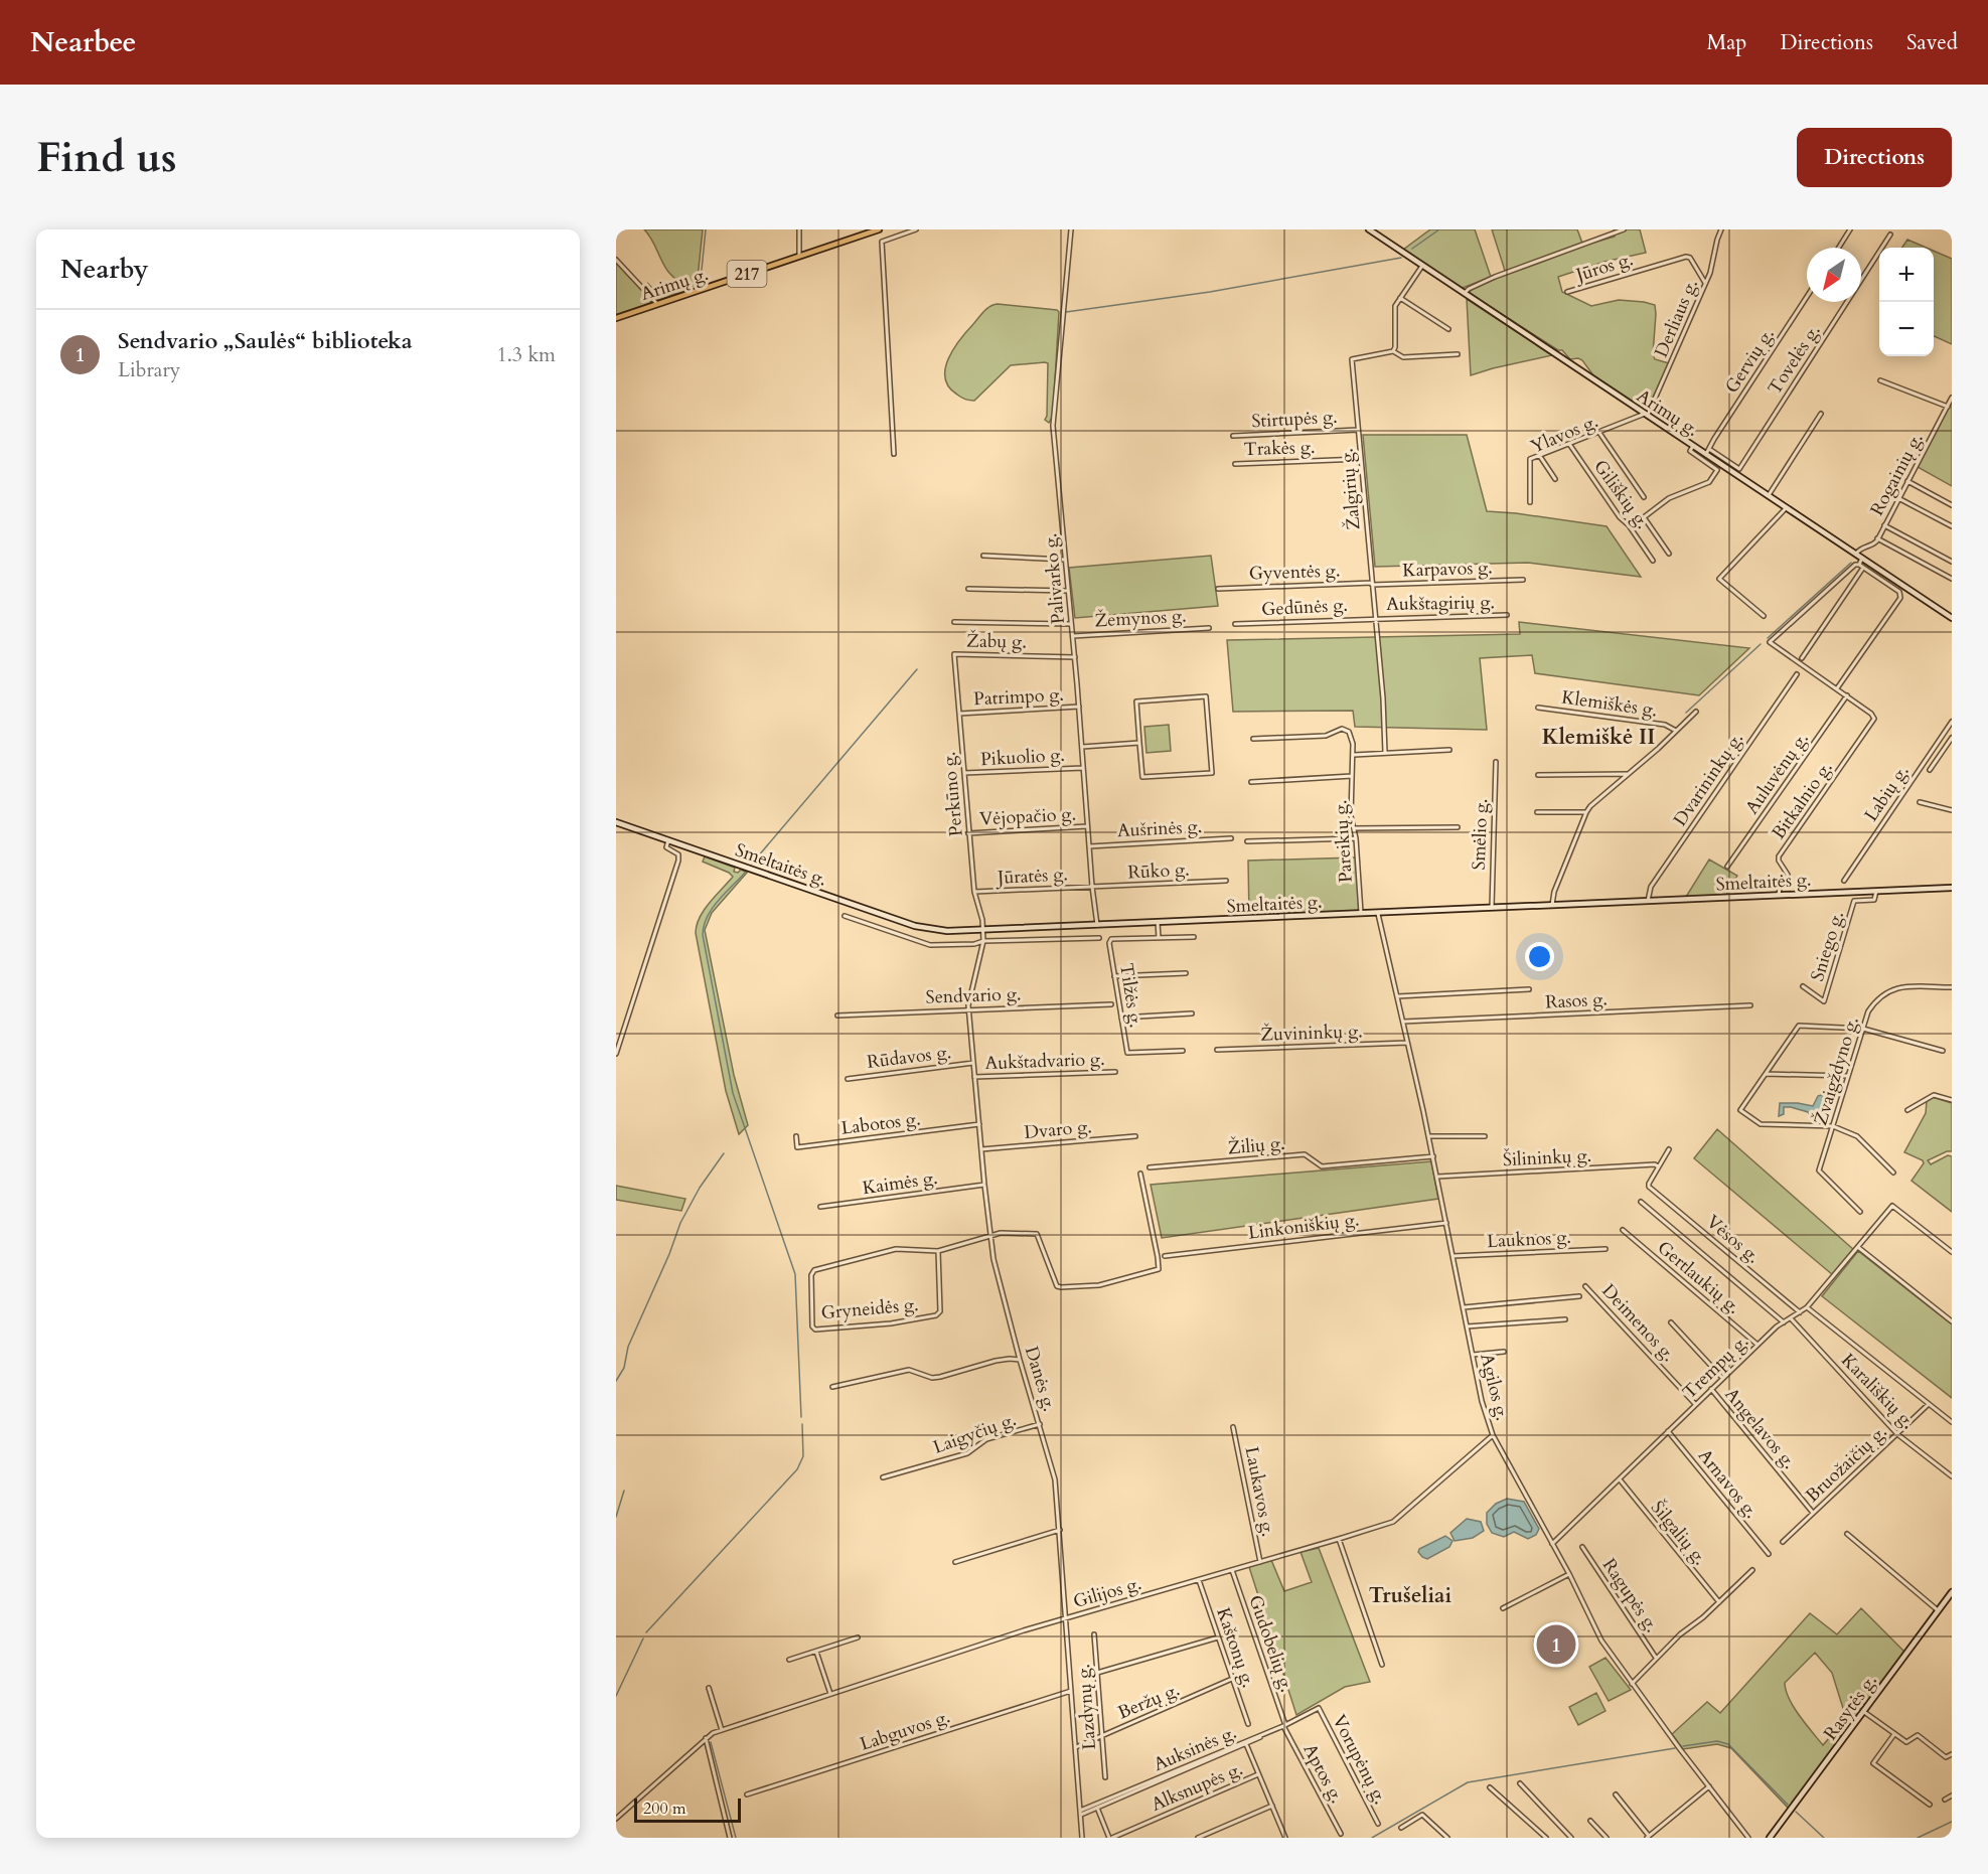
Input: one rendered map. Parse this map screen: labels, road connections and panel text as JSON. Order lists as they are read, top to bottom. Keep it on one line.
{"streets":{"main road":["217","Arimų g.","Smeltaitės g.","Rasytės g."],"street":["Jūros g.","Derliaus g.","Tovelės g.","Gervių g.","Stirtupės g.","Ylavos g.","Trakės g.","Rogainių g.","Žalgirių g.","Giliškių g.","Karpavos g.","Gyventės g.","Palivarko g.","Aukštagirių g.","Gedūnės g.","Žemynos g.","Žabų g.","Patrimpo g.","Klemiškės g.","Pikuolio g.","Auluvėnų g.","Dvarininkų g.","Labių g.","Perkūno g.","Bitkalnio g.","Vėjopačio g.","Aušrinės g.","Smėlio g.","Pareikių g.","Rūko g.","Jūratės g.","Sniego g.","Sendvario g.","Tilžės g.","Rasos g.","Žuvininkų g.","Rūdavos g.","Aukštadvario g.","Žvaigždyno g.","Labotos g.","Dvaro g.","Žilių g.","Šilininkų g.","Kaimės g.","Linkoniškių g.","Lauknos g.","Vėsos g.","Gertlaukių g.","Gryneidės g.","Deimenos g.","Trempų g.","Danės g.","Agilos g.","Karališkių g.","Angelavos g.","Laigyčių g.","Bruožaičių g.","Arnavos g.","Laukavos g.","Šilgalių g.","Gilijos g.","Ragupės g.","Gudobelių g.","Kaštonų g.","Beržų g.","Lazdynų g.","Labguvos g.","Auksinės g.","Vorupėnų g.","Aptos g.","Alksnupės g."]},"crossings":[["Jūros g.","Derliaus g."],["Arimų g.","Derliaus g."],["Arimų g.","Tovelės g."],["Arimų g.","Gervių g."],["Arimų g.","Ylavos g."],["Arimų g.","Rogainių g."],["Derliaus g.","Ylavos g."],["Tovelės g.","Gervių g."],["Stirtupės g.","Žalgirių g."],["Ylavos g.","Giliškių g."],["Trakės g.","Žalgirių g."],["Žalgirių g.","Karpavos g."],["Žalgirių g.","Gyventės g."],["Žalgirių g.","Aukštagirių g."],["Žalgirių g.","Gedūnės g."],["Karpavos g.","Gyventės g."],["Palivarko g.","Žemynos g."],["Palivarko g.","Žabų g."],["Palivarko g.","Patrimpo g."],["Palivarko g.","Pikuolio g."],["Palivarko g.","Vėjopačio g."],["Palivarko g.","Aušrinės g."],["Palivarko g.","Smeltaitės g."],["Palivarko g.","Rūko g."],["Palivarko g.","Jūratės g."],["Aukštagirių g.","Gedūnės g."],["Žabų g.","Perkūno g."],["Patrimpo g.","Perkūno g."],["Pikuolio g.","Perkūno g."],["Auluvėnų g.","Bitkalnio g."],["Dvarininkų g.","Smeltaitės g."],["Perkūno g.","Vėjopačio g."],["Perkūno g.","Smeltaitės g."],["Perkūno g.","Jūratės g."],["Perkūno g.","Danės g."],["Bitkalnio g.","Smeltaitės g."],["Smėlio g.","Smeltaitės g."],["Pareikių g.","Smeltaitės g."],["Smeltaitės g.","Sniego g."],["Smeltaitės g.","Danės g."],["Smeltaitės g.","Agilos g."],["Rūko g.","Jūratės g."],["Sendvario g.","Danės g."],["Rasos g.","Agilos g."],["Žuvininkų g.","Agilos g."],["Rūdavos g.","Danės g."],["Aukštadvario g.","Danės g."],["Labotos g.","Danės g."],["Dvaro g.","Danės g."],["Žilių g.","Agilos g."],["Šilininkų g.","Vėsos g."],["Šilininkų g.","Agilos g."],["Kaimės g.","Danės g."],["Linkoniškių g.","Agilos g."],["Lauknos g.","Agilos g."],["Vėsos g.","Trempų g."],["Gertlaukių g.","Trempų g."],["Gryneidės g.","Danės g."],["Deimenos g.","Trempų g."],["Trempų g.","Agilos g."],["Trempų g.","Karališkių g."],["Trempų g.","Angelavos g."],["Trempų g.","Arnavos g."],["Trempų g.","Šilgalių g."],["Danės g.","Laigyčių g."],["Danės g.","Gilijos g."],["Danės g.","Beržų g."],["Danės g.","Labguvos g."],["Danės g.","Auksinės g."],["Agilos g.","Gilijos g."],["Karališkių g.","Bruožaičių g."],["Angelavos g.","Bruožaičių g."],["Laukavos g.","Gilijos g."],["Gilijos g.","Gudobelių g."],["Gilijos g.","Kaštonų g."],["Gudobelių g.","Auksinės g."],["Gudobelių g.","Aptos g."],["Kaštonų g.","Beržų g."],["Beržų g.","Lazdynų g."],["Auksinės g.","Vorupėnų g."],["Auksinės g.","Aptos g."]],"districts":["Klemiškė II","Trušeliai"],"scale_bar":"200 m","north":"bottom left","page":{"header":"Nearbee","nav":["Map","Directions","Saved"],"buttons":"Directions","title":"Find us","heading":"Nearby","map_buttons":["+","−"],"list":[{"mark":"1","name":"Sendvario „Saulės“ biblioteka","note":"Library","value":"1.3 km"}],"pins":"1","scale":"200 m"}}
